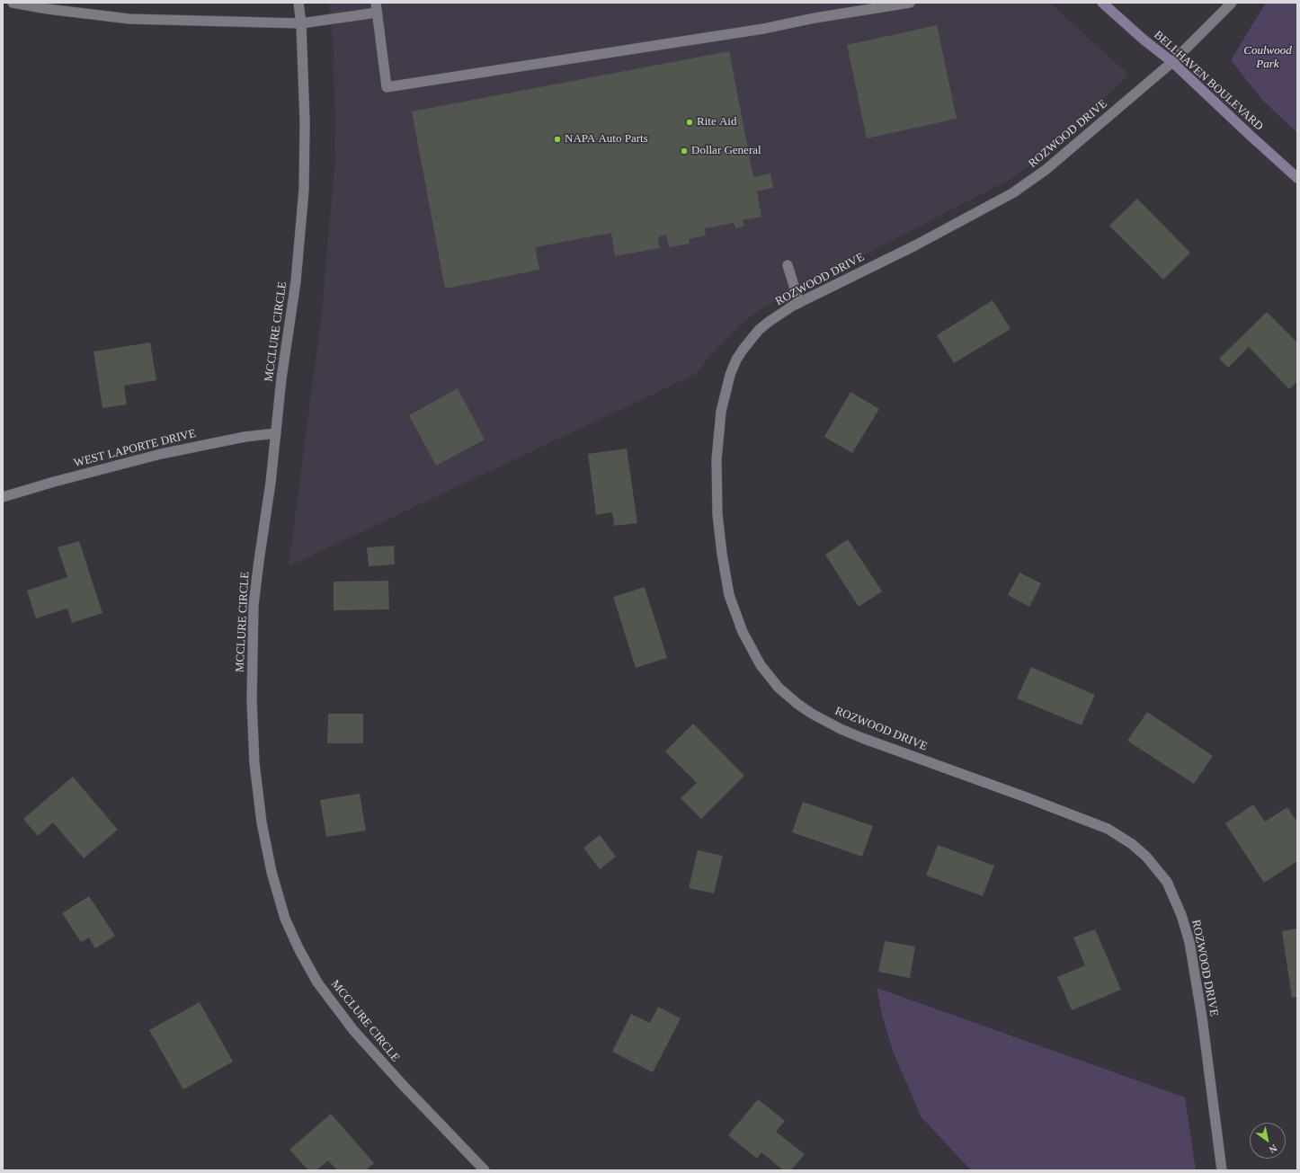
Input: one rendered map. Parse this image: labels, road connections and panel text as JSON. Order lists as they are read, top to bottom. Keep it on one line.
{"streets":{"main road":["BELLHAVEN BOULEVARD"],"street":["ROZWOOD DRIVE","MCCLURE CIRCLE","WEST LAPORTE DRIVE"]},"crossings":[["BELLHAVEN BOULEVARD","ROZWOOD DRIVE"],["MCCLURE CIRCLE","WEST LAPORTE DRIVE"]],"parks":["Coulwood Park"],"places":["Rite Aid","NAPA Auto Parts","Dollar General"],"north":"bottom right"}
